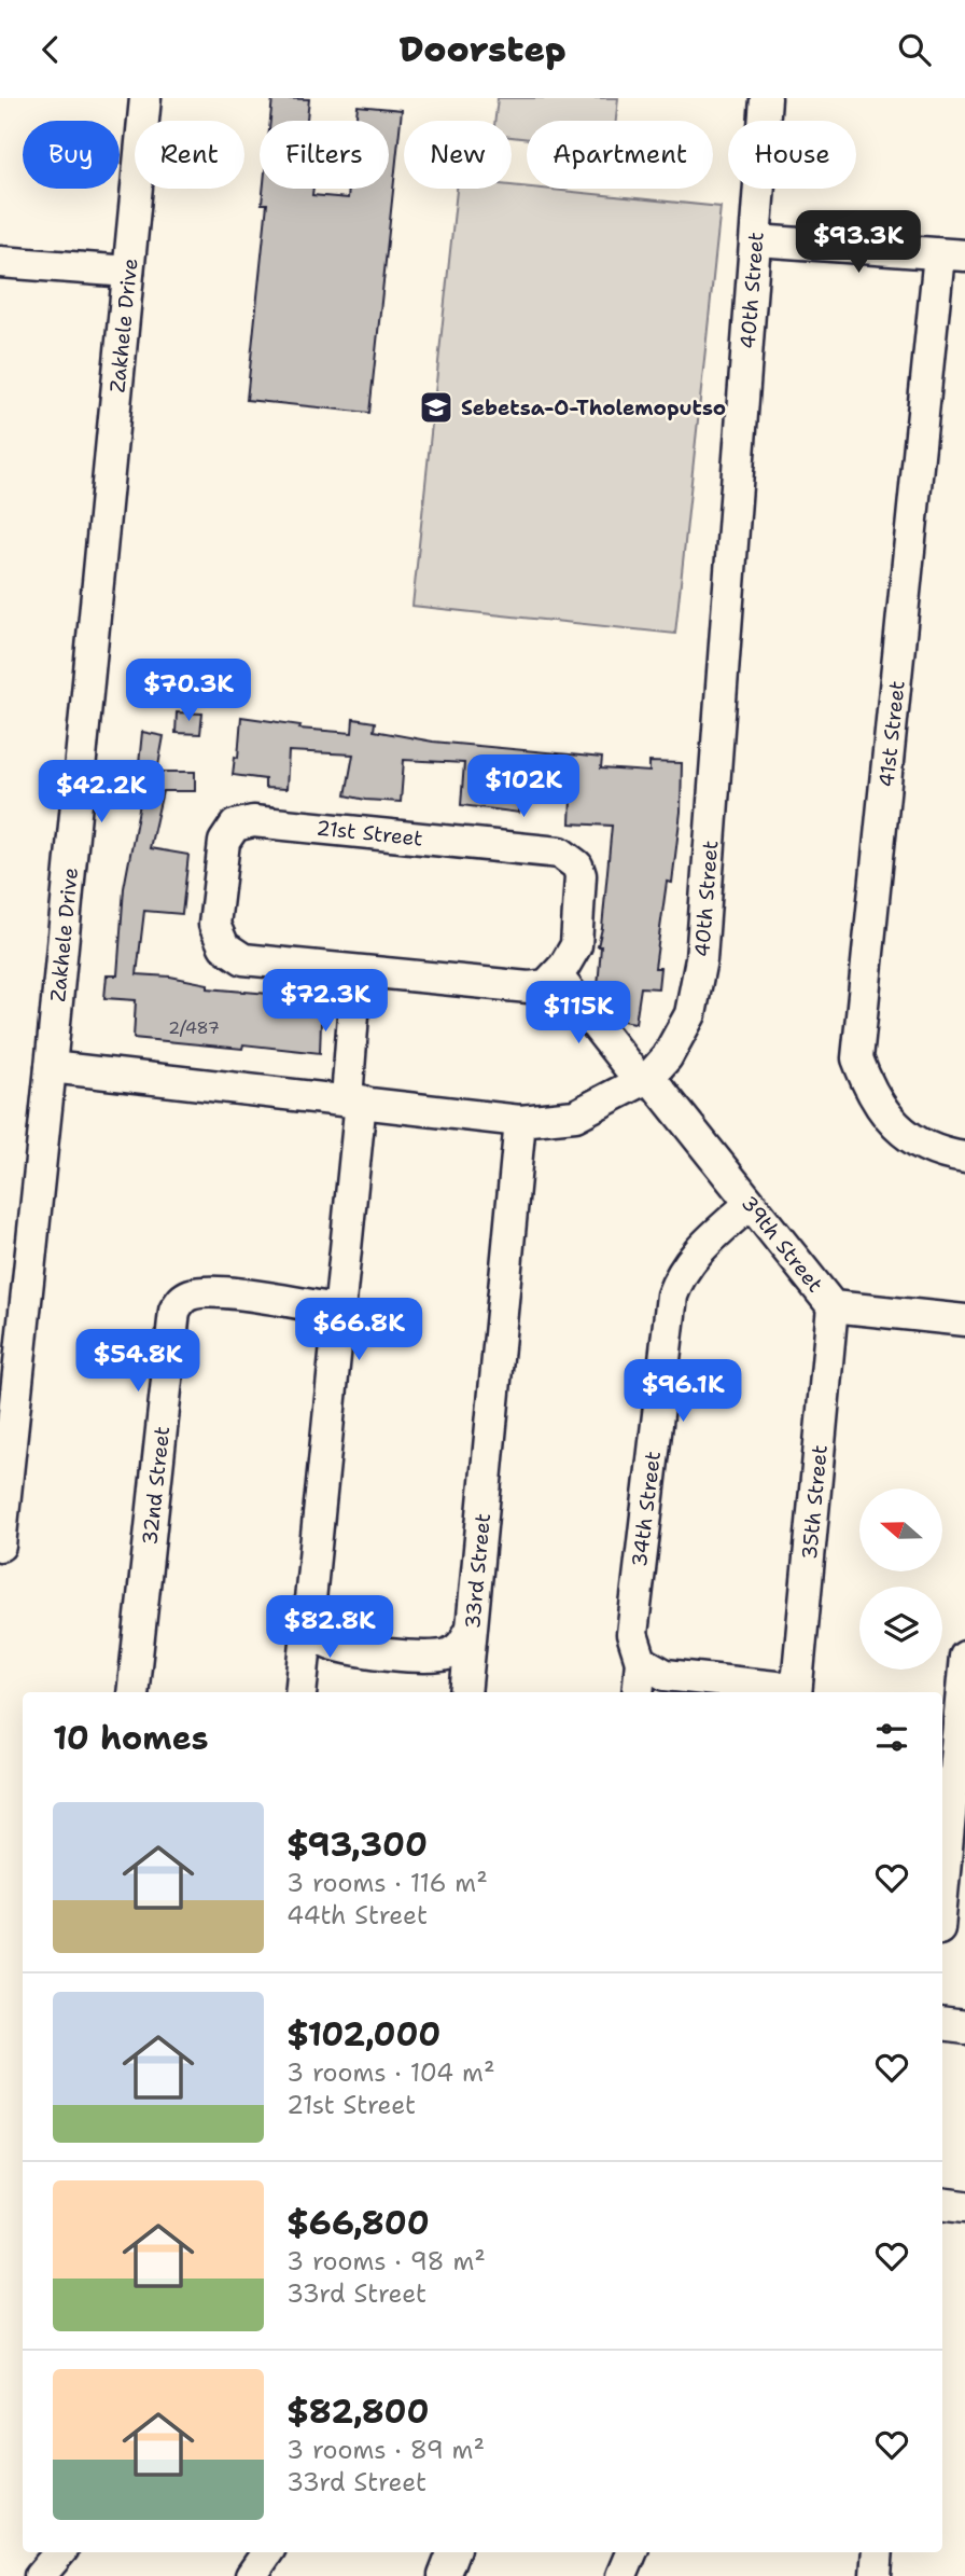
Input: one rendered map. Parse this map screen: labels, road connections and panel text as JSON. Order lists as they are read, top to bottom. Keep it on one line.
{"streets":{"street":["40th Street","Zakhele Drive","41st Street","21st Street","39th Street","32nd Street","35th Street","34th Street","33rd Street"]},"crossings":[["40th Street","Zakhele Drive"],["40th Street","39th Street"],["40th Street","33rd Street"],["21st Street","39th Street"],["39th Street","35th Street"],["39th Street","34th Street"]],"places":{"school or university":["Sebetsa-O-Tholemoputso"]},"house_numbers":["2/487"],"north":"left","page":{"header":"Doorstep","chip":["Buy","Rent","Filters","New","Apartment","House"],"price":["$93.3K","$70.3K","$102K","$42.2K","$72.3K","$115K","$66.8K","$54.8K","$96.1K","$82.8K"],"heading":"10 homes","list":[{"name":"$93,300","note":"3 rooms · 116 m² · 44th Street"},{"name":"$102,000","note":"3 rooms · 104 m² · 21st Street"},{"name":"$66,800","note":"3 rooms · 98 m² · 33rd Street"},{"name":"$82,800","note":"3 rooms · 89 m² · 33rd Street"}]}}
